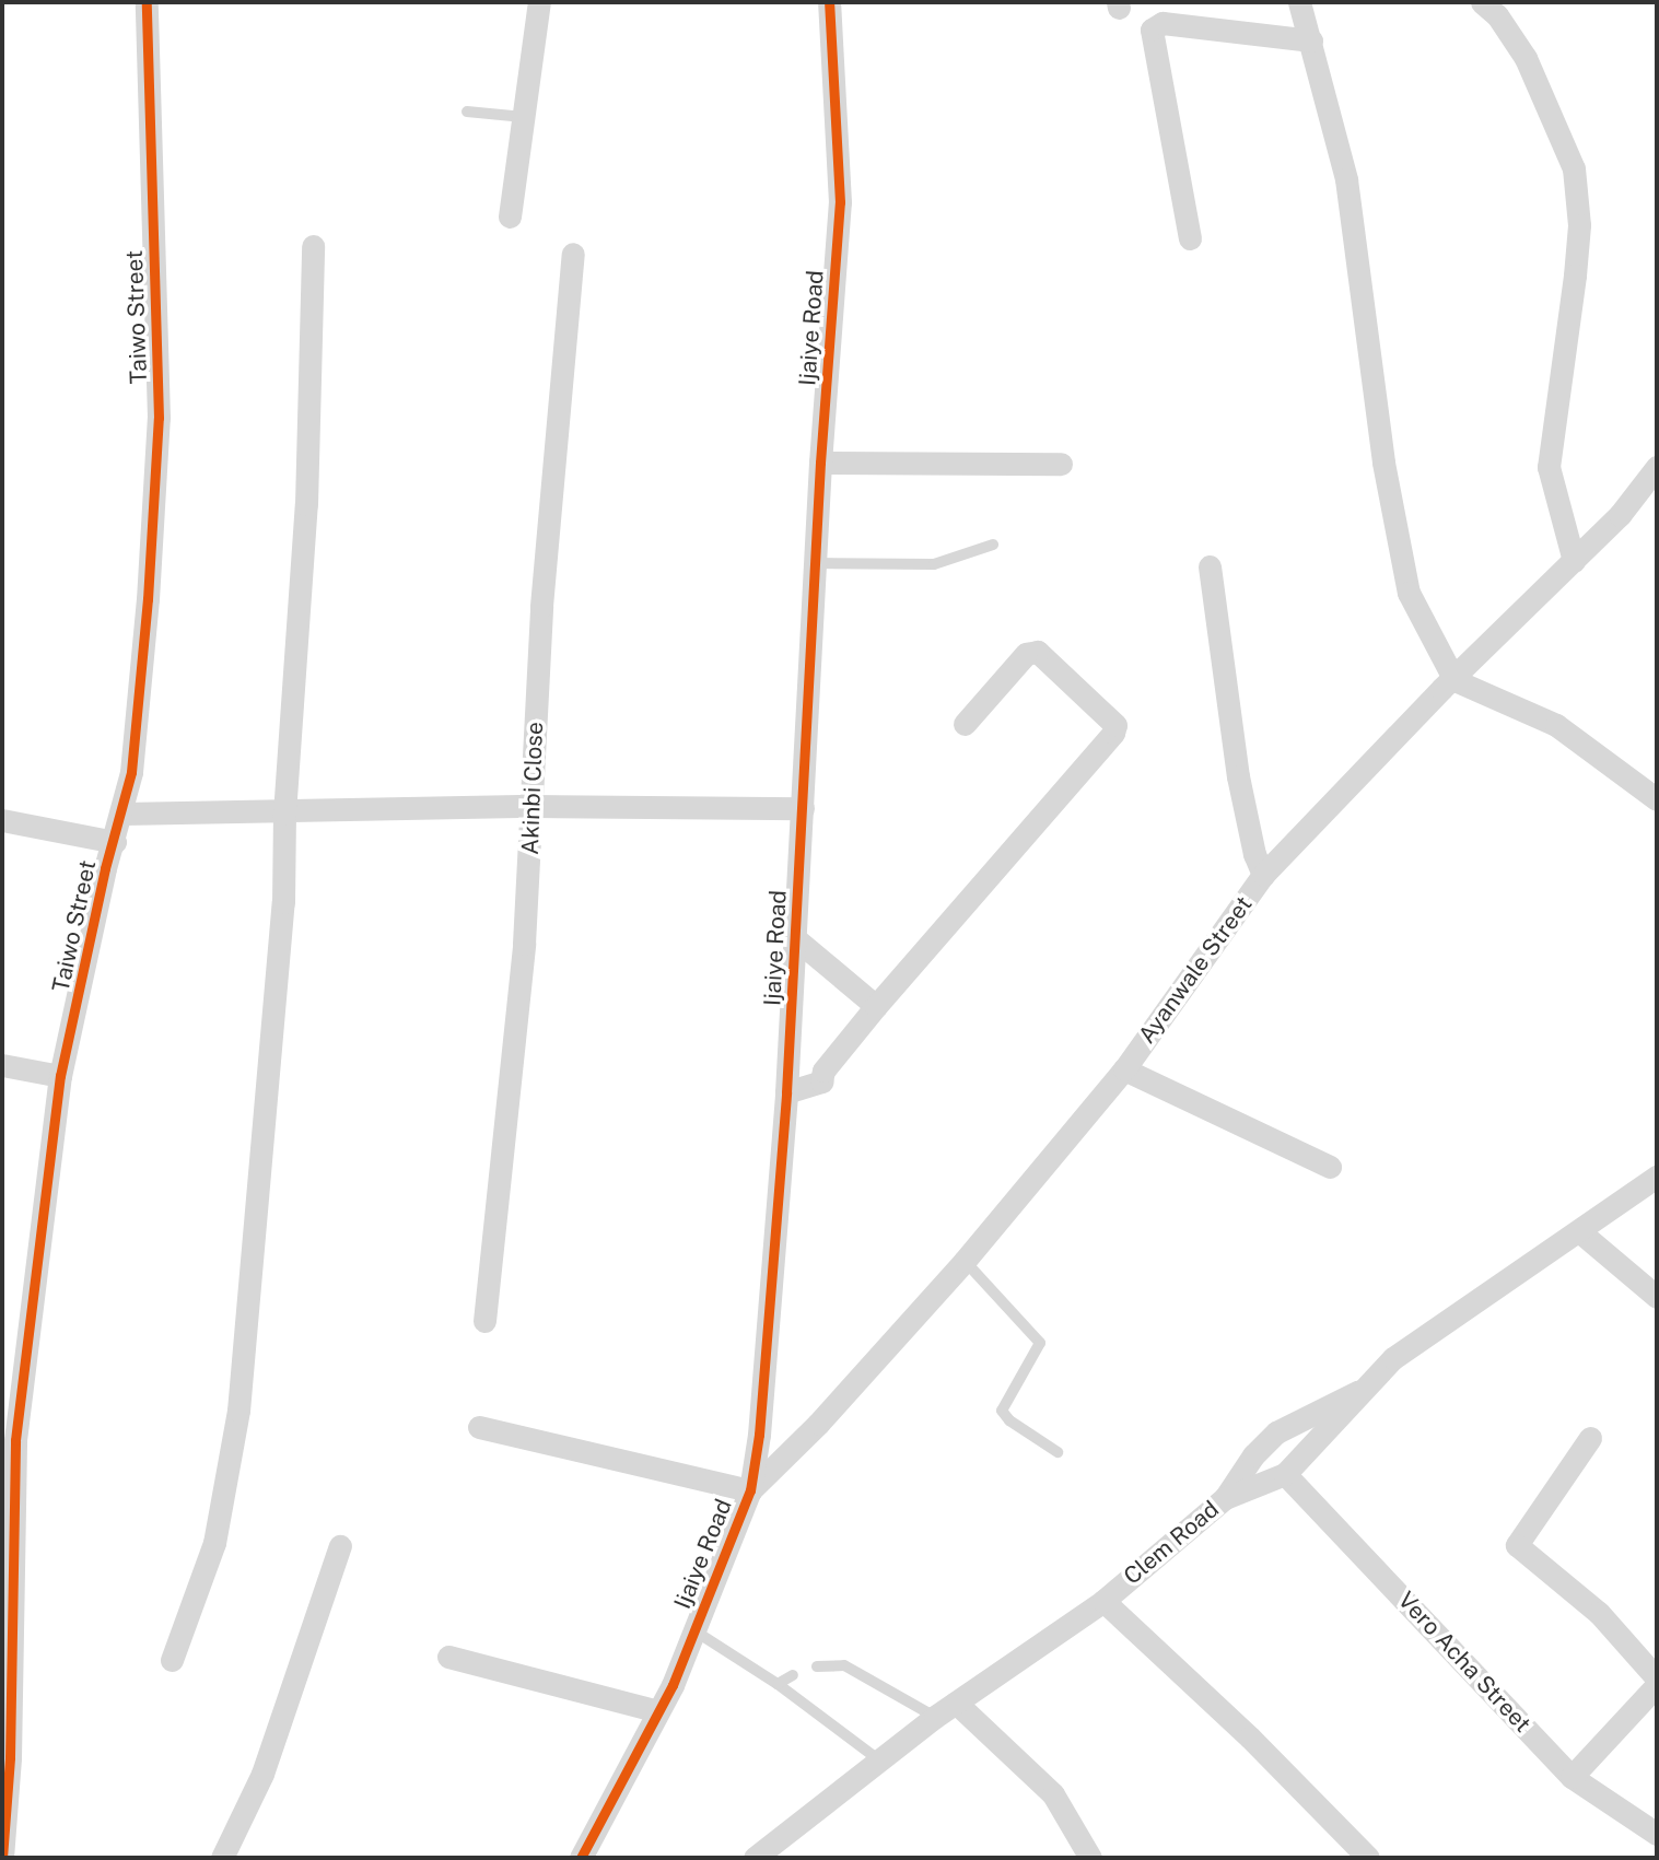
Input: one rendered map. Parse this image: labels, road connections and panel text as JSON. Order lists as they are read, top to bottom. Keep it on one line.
{"streets":{"street":["Taiwo Street","Ijaiye Road","Akinbi Close","Ayanwale Street","Clem Road","Vero Acha Street"]},"crossings":[["Ijaiye Road","Ayanwale Street"],["Clem Road","Vero Acha Street"]]}
